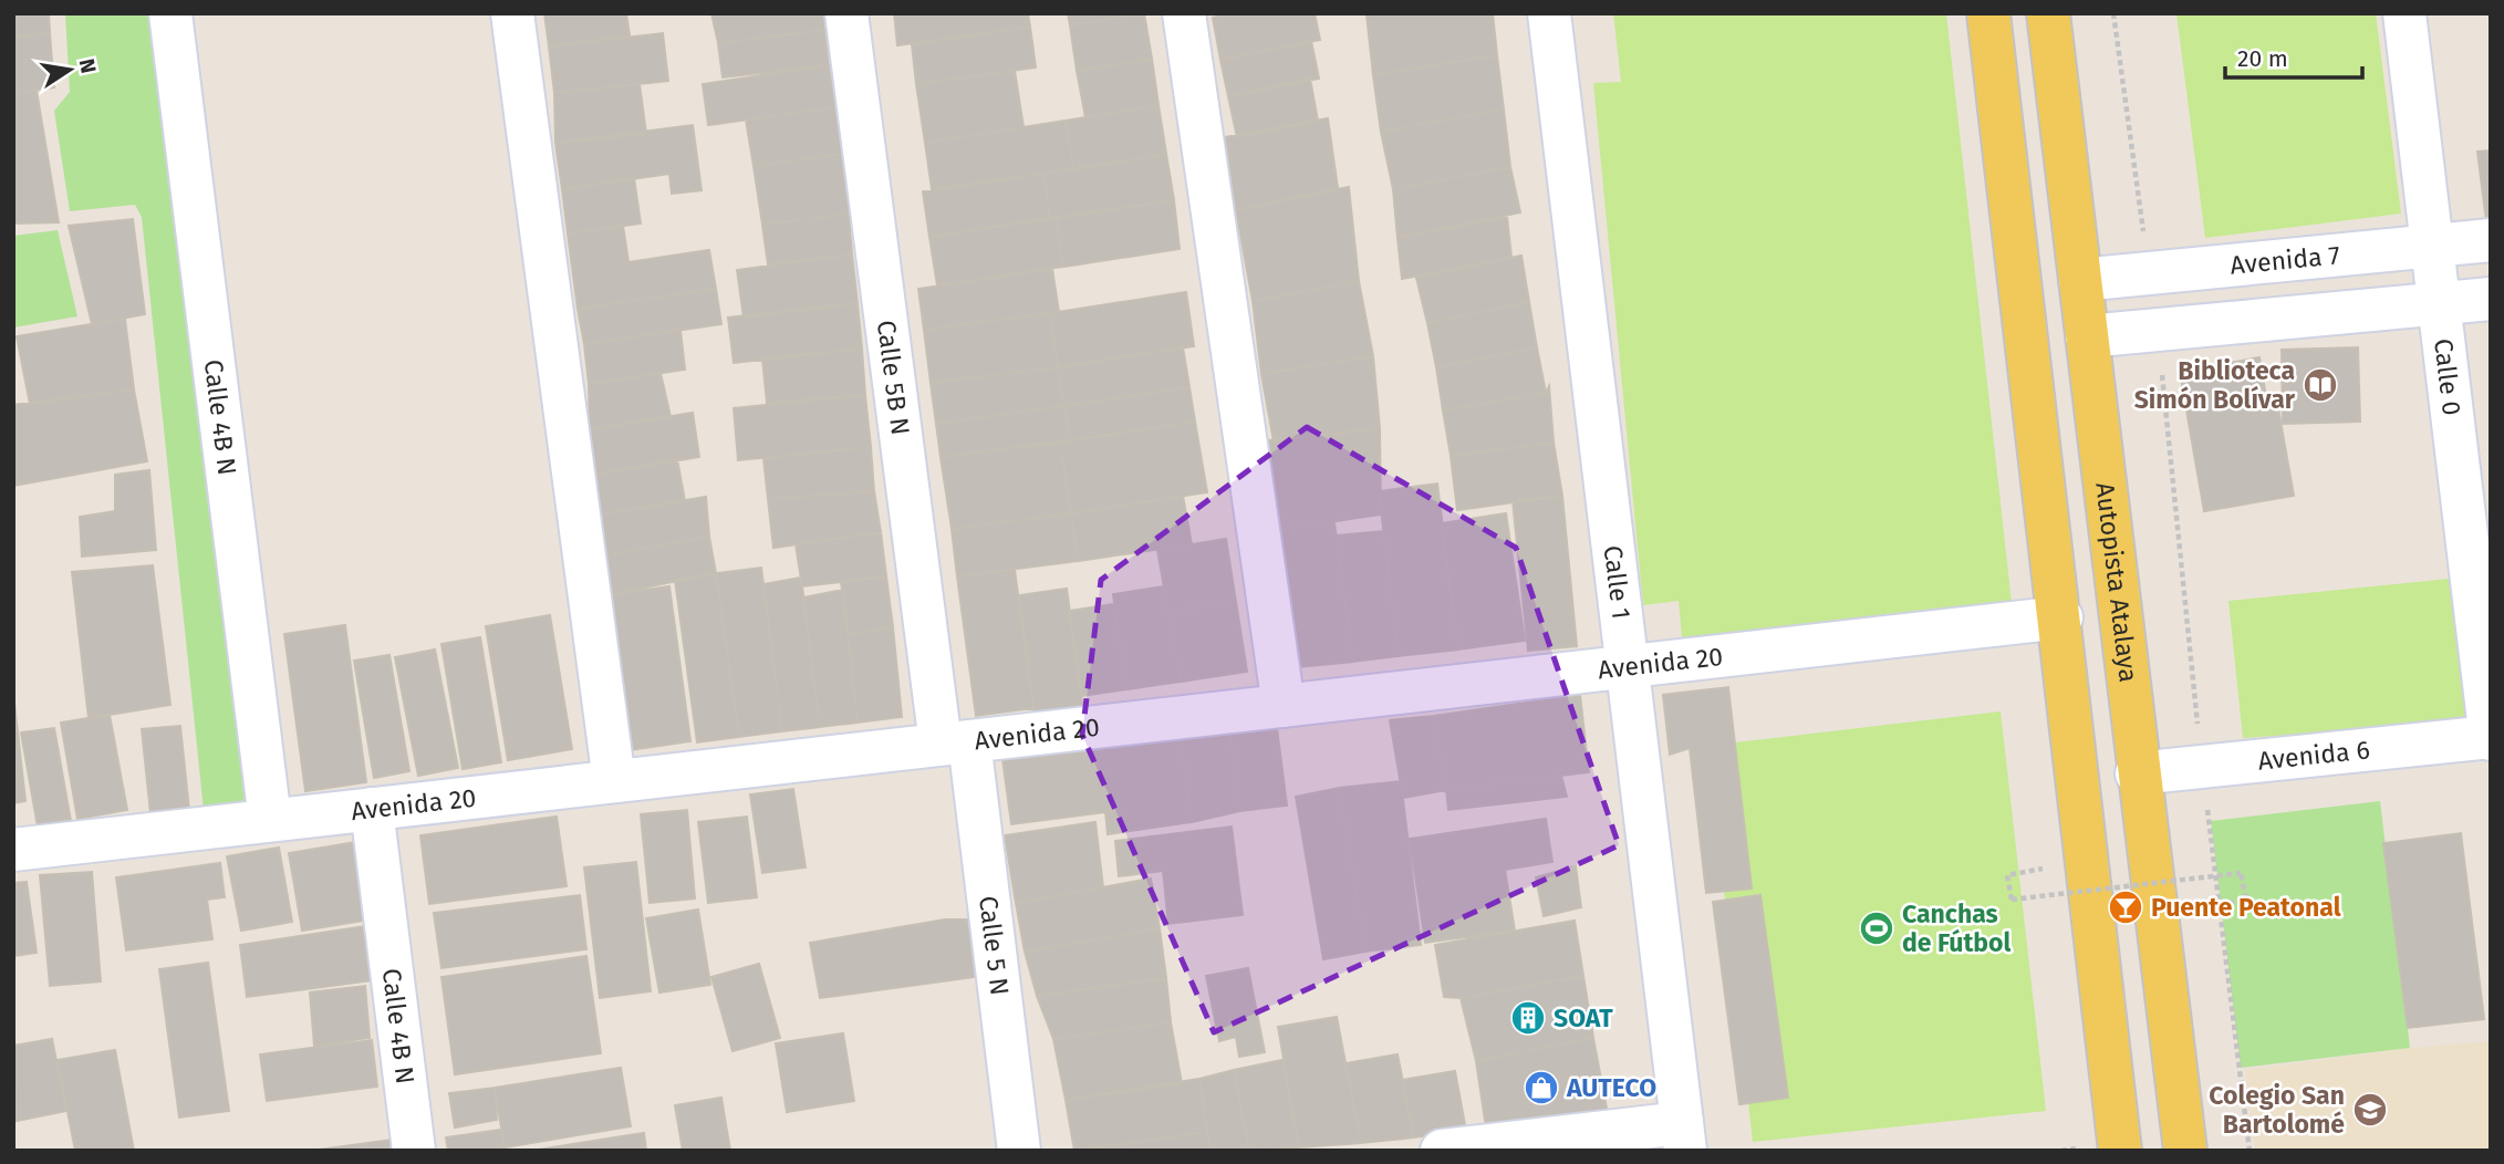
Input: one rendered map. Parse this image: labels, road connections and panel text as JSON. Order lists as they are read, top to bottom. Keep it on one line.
{"streets":{"main road":["Autopista Atalaya"],"street":["Avenida 7","Calle 0","Calle 5B N","Calle 4B N","Calle 1","Avenida 20","Avenida 6","Calle 5 N"]},"crossings":[["Avenida 7","Calle 0"],["Avenida 7","Autopista Atalaya"],["Calle 0","Avenida 6"],["Calle 5B N","Avenida 20"],["Calle 5B N","Calle 5 N"],["Calle 4B N","Avenida 20"],["Calle 1","Avenida 20"],["Autopista Atalaya","Avenida 6"],["Avenida 20","Calle 5 N"]],"places":{"library":["Biblioteca Simón Bolívar"],"bar":["Puente Peatonal"],"sports":["Canchas de Fútbol"],"building":["SOAT"],"shop":["AUTECO"],"school or university":["Colegio San Bartolomé"]},"scale_bar":"20 m","north":"right"}
